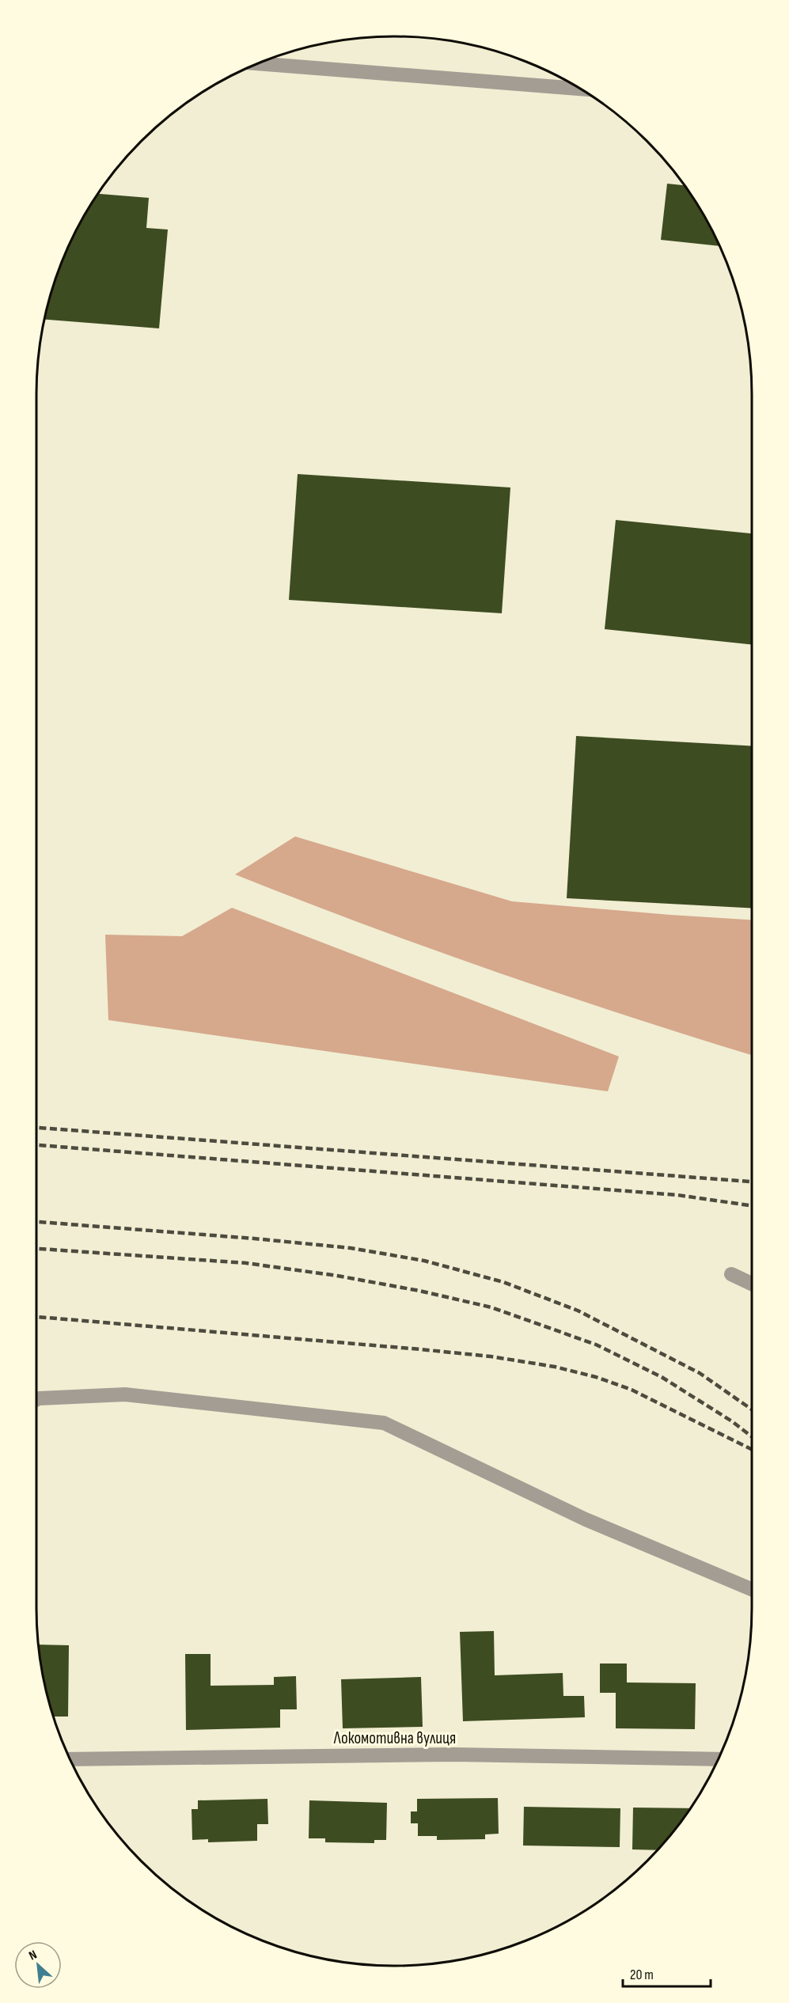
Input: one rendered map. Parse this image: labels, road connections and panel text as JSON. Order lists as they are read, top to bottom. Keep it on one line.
{"streets":{"street":["Локомотивна вулиця"]},"scale_bar":"20 m","north":"top left"}
